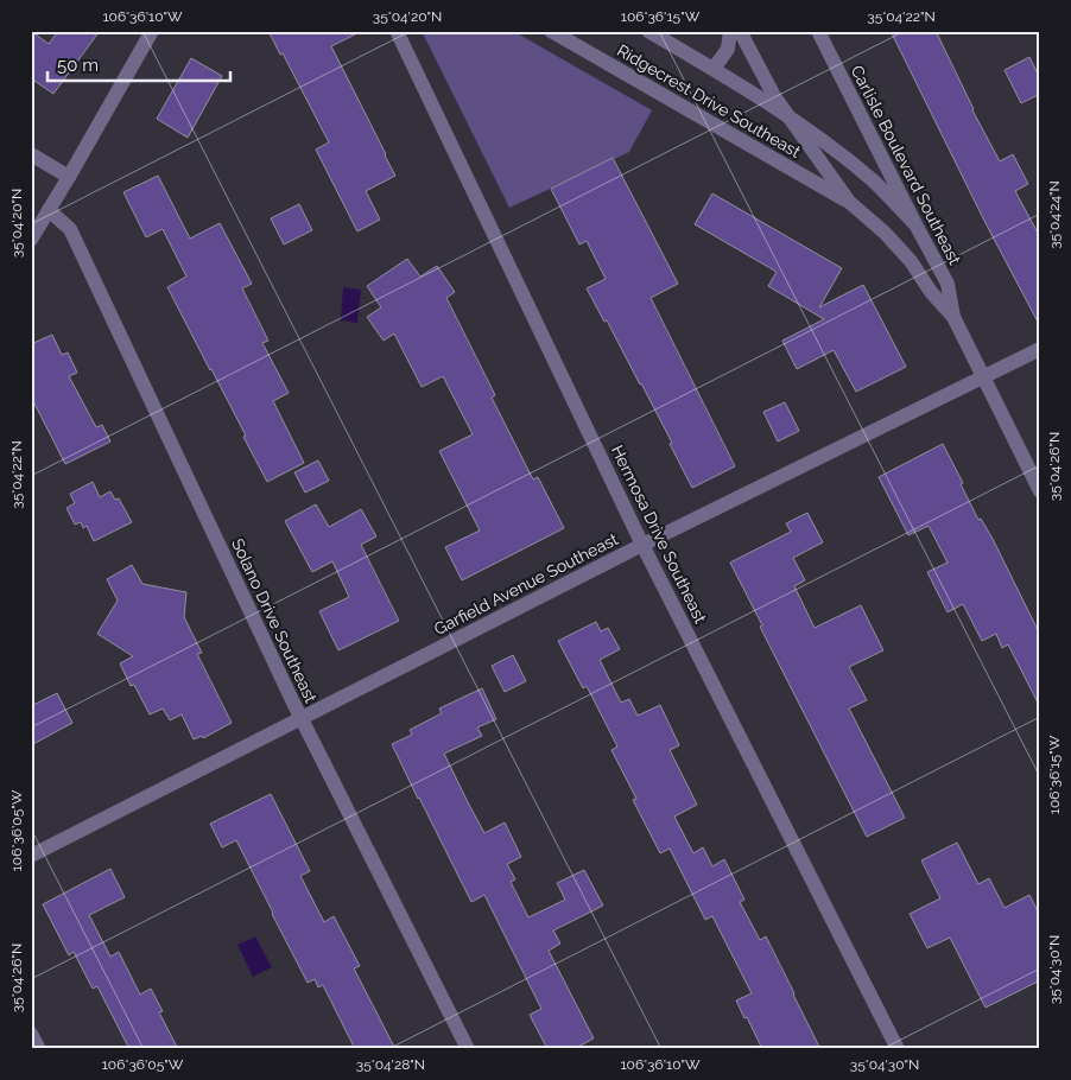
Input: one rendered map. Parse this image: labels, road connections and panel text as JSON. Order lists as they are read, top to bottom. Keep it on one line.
{"streets":{"street":["Ridgecrest Drive Southeast","Carlisle Boulevard Southeast","Hermosa Drive Southeast","Garfield Avenue Southeast","Solano Drive Southeast"]},"crossings":[["Ridgecrest Drive Southeast","Carlisle Boulevard Southeast"],["Carlisle Boulevard Southeast","Garfield Avenue Southeast"],["Hermosa Drive Southeast","Garfield Avenue Southeast"],["Garfield Avenue Southeast","Solano Drive Southeast"]],"scale_bar":"50 m","coordinates":["106°36'10\"W","35°04'20\"N","106°36'15\"W","35°04'22\"N","35°04'24\"N","35°04'26\"N","106°36'05\"W","35°04'30\"N","35°04'28\"N"]}
